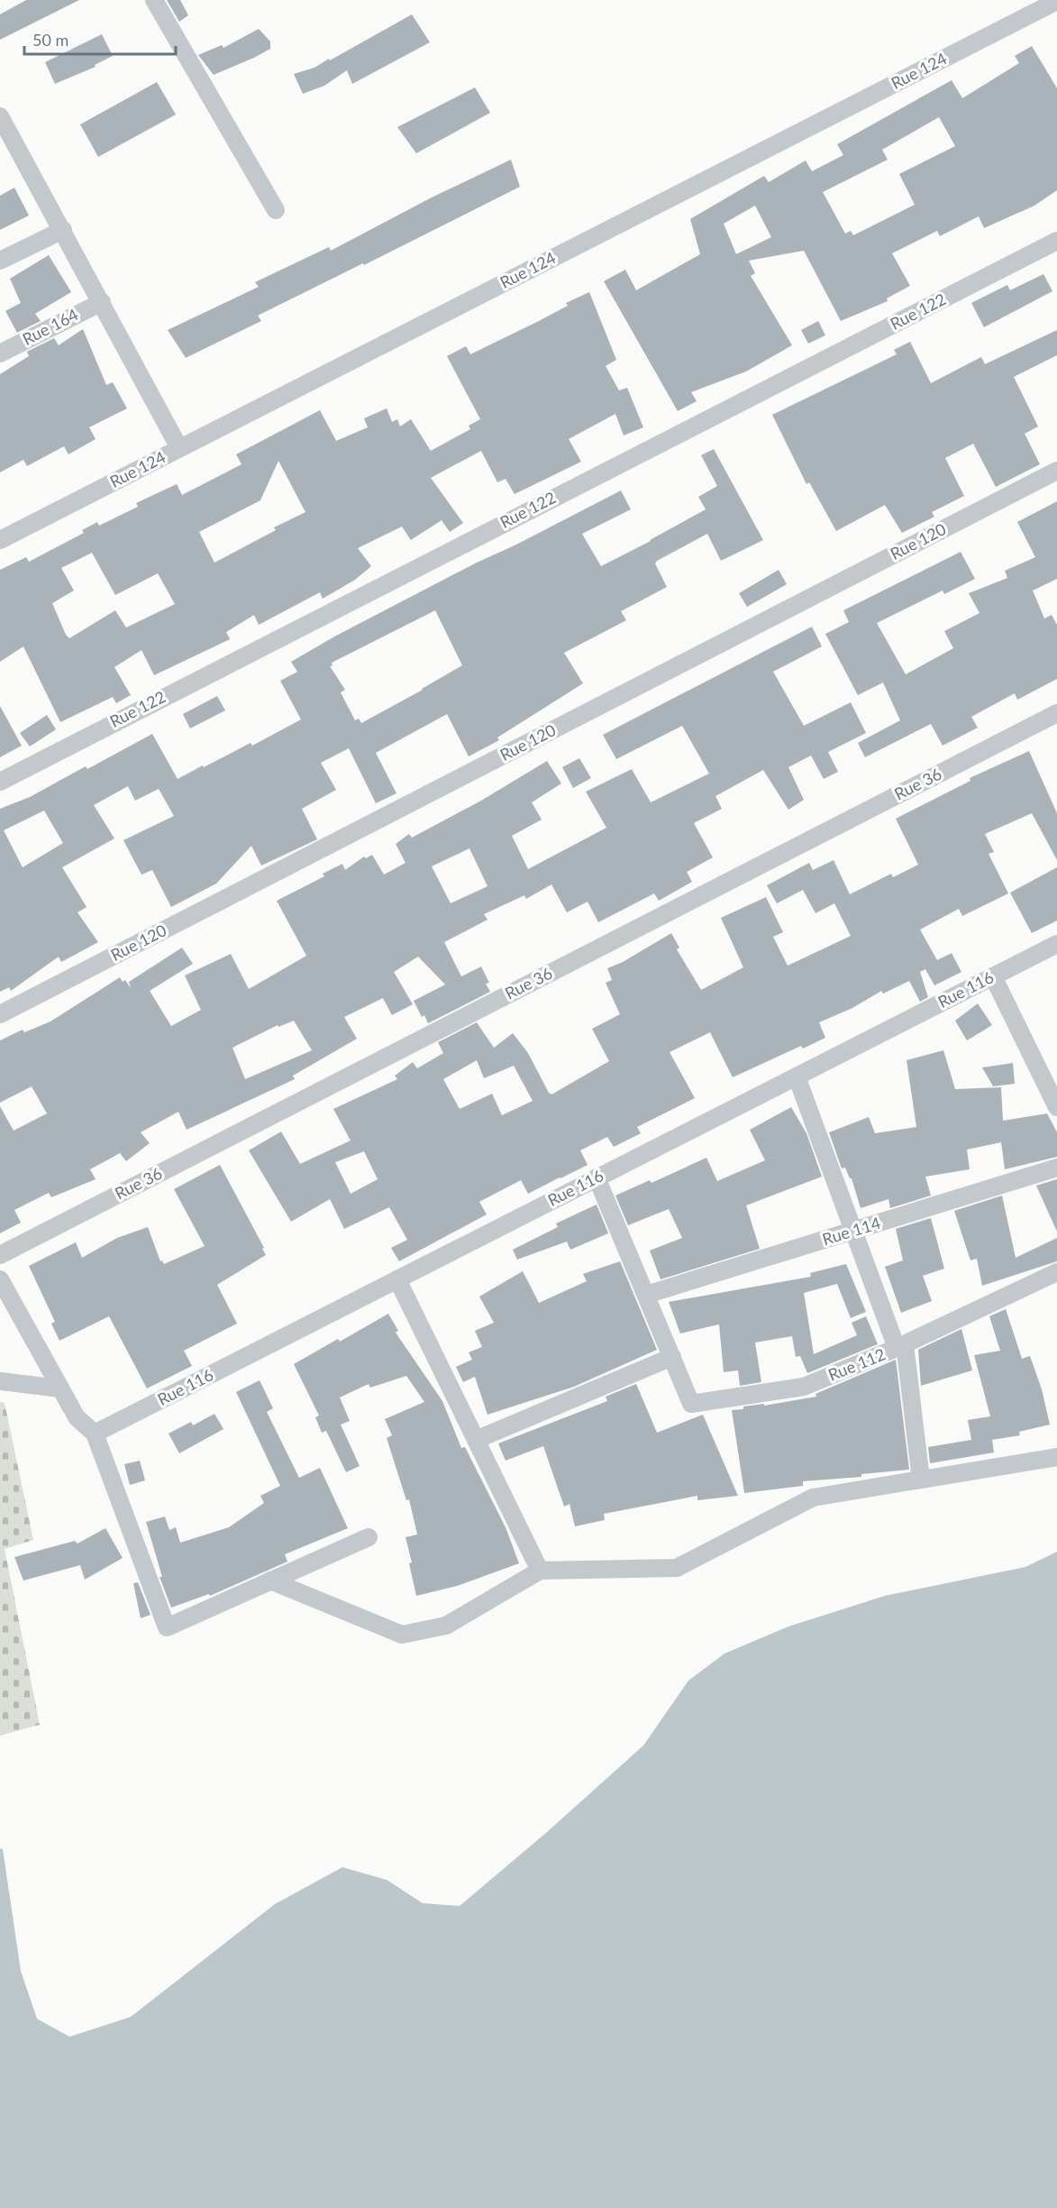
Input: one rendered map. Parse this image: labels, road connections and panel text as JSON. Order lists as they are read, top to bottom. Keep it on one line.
{"streets":{"street":["Rue 124","Rue 122","Rue 164","Rue 120","Rue 36","Rue 116","Rue 114","Rue 112"]},"crossings":[["Rue 116","Rue 112"],["Rue 114","Rue 112"]],"scale_bar":"50 m"}
